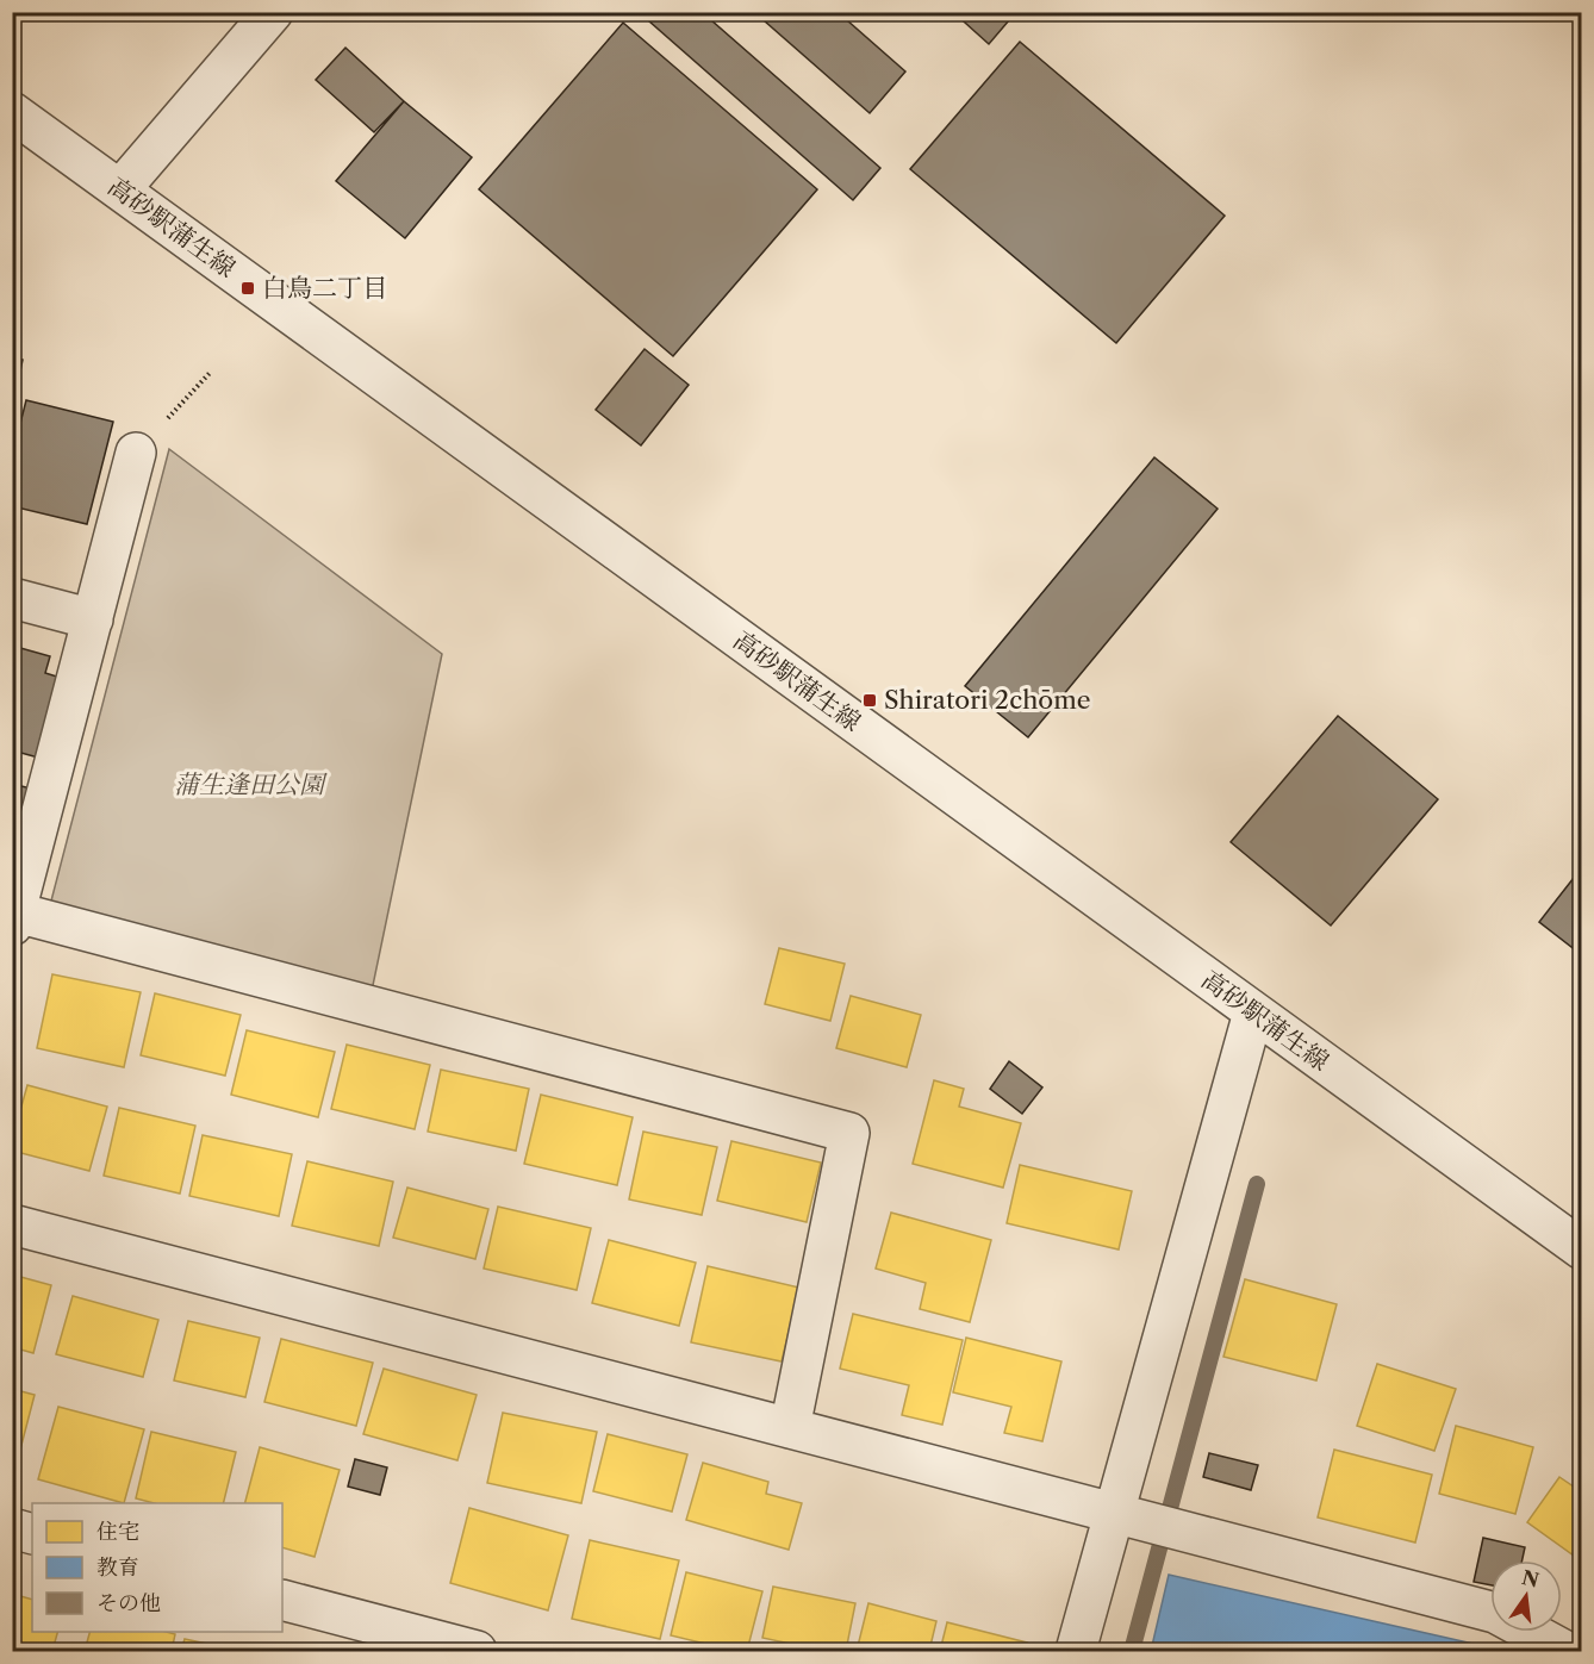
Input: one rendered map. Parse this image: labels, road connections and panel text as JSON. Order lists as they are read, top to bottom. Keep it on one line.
{"streets":{"street":["高砂駅蒲生線"]},"parks":["蒲生逢田公園"],"places":{"transit":["白鳥二丁目","Shiratori 2chōme"]},"legend":["住宅","教育","その他"],"north":"top"}
